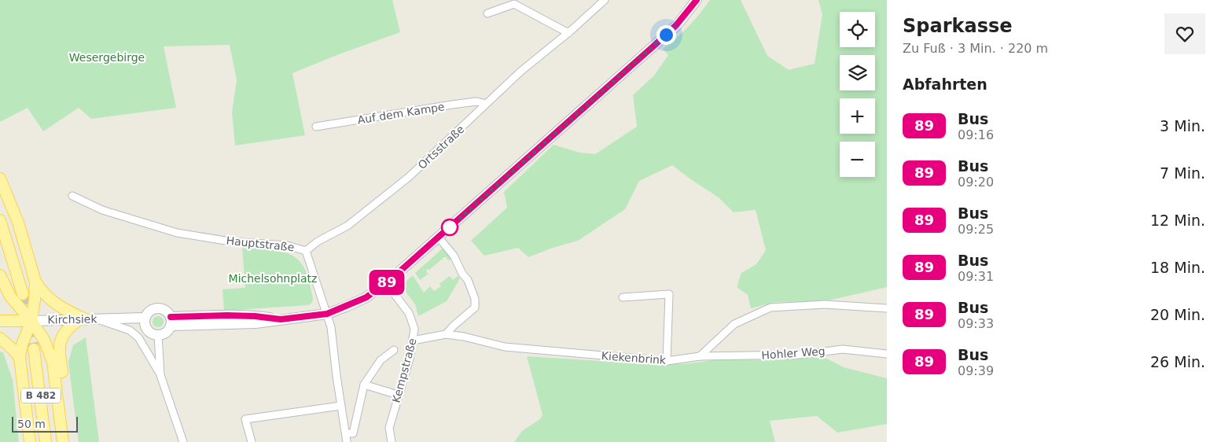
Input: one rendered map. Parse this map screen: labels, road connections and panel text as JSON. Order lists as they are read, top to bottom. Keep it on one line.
{"streets":{"main road":["Kirchsiek","B 482"],"street":["Auf dem Kampe","Ortsstraße","Hauptstraße","Hohler Weg","Kiekenbrink","Kempstraße"]},"crossings":[["Auf dem Kampe","Ortsstraße"],["Ortsstraße","Hauptstraße"],["Hohler Weg","Kiekenbrink"],["Kiekenbrink","Kempstraße"]],"parks":["Wesergebirge","Michelsohnplatz"],"lines":["bus line 89"],"scale_bar":"50 m","page":{"on_map":"89","heading":[["Sparkasse","Zu Fuß · 3 Min. · 220 m"],"Abfahrten"],"map_buttons":["+","−"],"list":[{"mark":"89","name":"Bus","note":"09:16","value":"3 Min."},{"mark":"89","name":"Bus","note":"09:20","value":"7 Min."},{"mark":"89","name":"Bus","note":"09:25","value":"12 Min."},{"mark":"89","name":"Bus","note":"09:31","value":"18 Min."},{"mark":"89","name":"Bus","note":"09:33","value":"20 Min."},{"mark":"89","name":"Bus","note":"09:39","value":"26 Min."}],"scale":"50 m"}}
